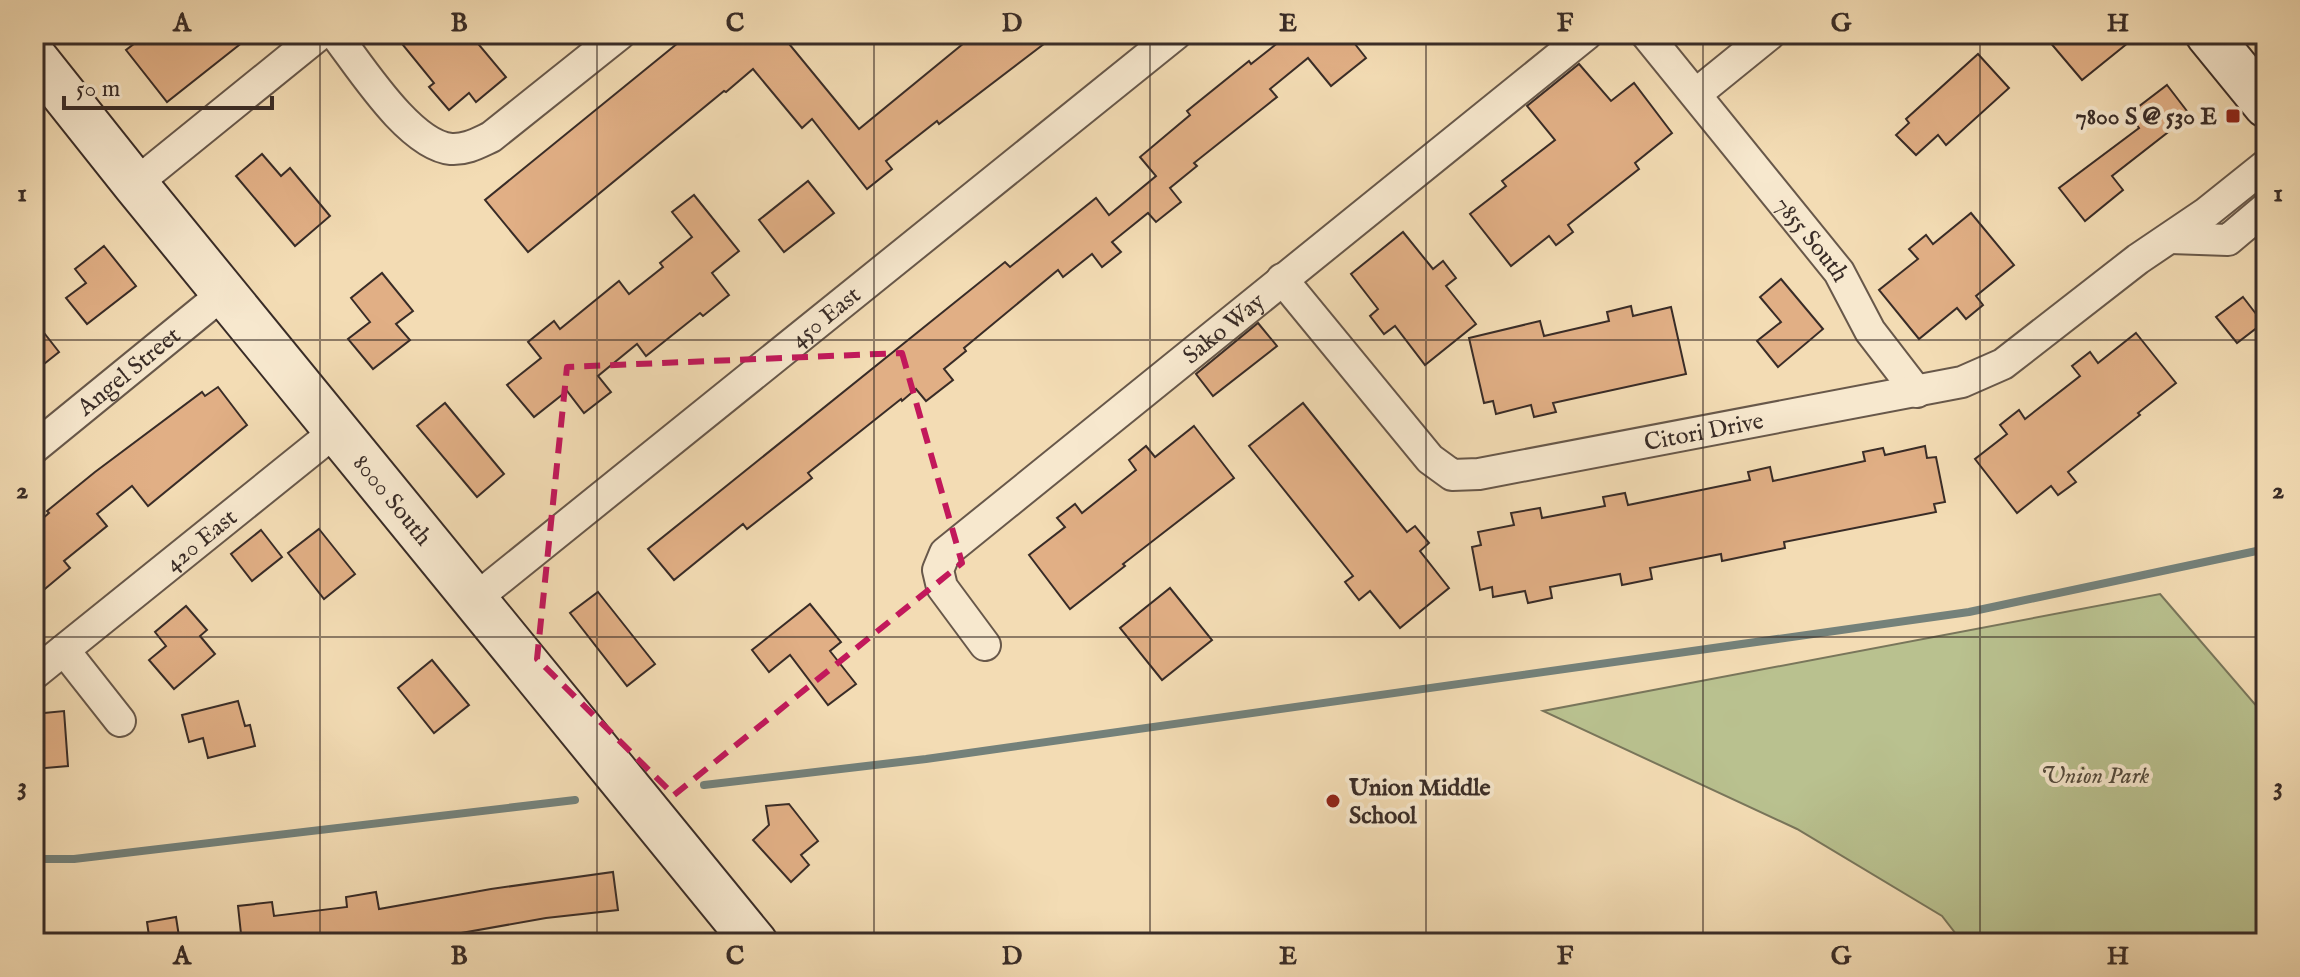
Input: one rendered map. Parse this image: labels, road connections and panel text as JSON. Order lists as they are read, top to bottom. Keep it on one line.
{"streets":{"street":["7855 South","450 East","Sako Way","Angel Street","Citori Drive","8000 South","420 East"]},"crossings":[["7855 South","Citori Drive"],["450 East","8000 South"],["Sako Way","Citori Drive"],["Angel Street","8000 South"],["8000 South","420 East"]],"parks":["Union Park"],"places":{"transit":["7800 S @ 530 E"],"other":["Union Middle School"]},"scale_bar":"50 m","grid":{"columns":["A","B","C","D","E","F","G","H"],"rows":["1","2","3"]}}
